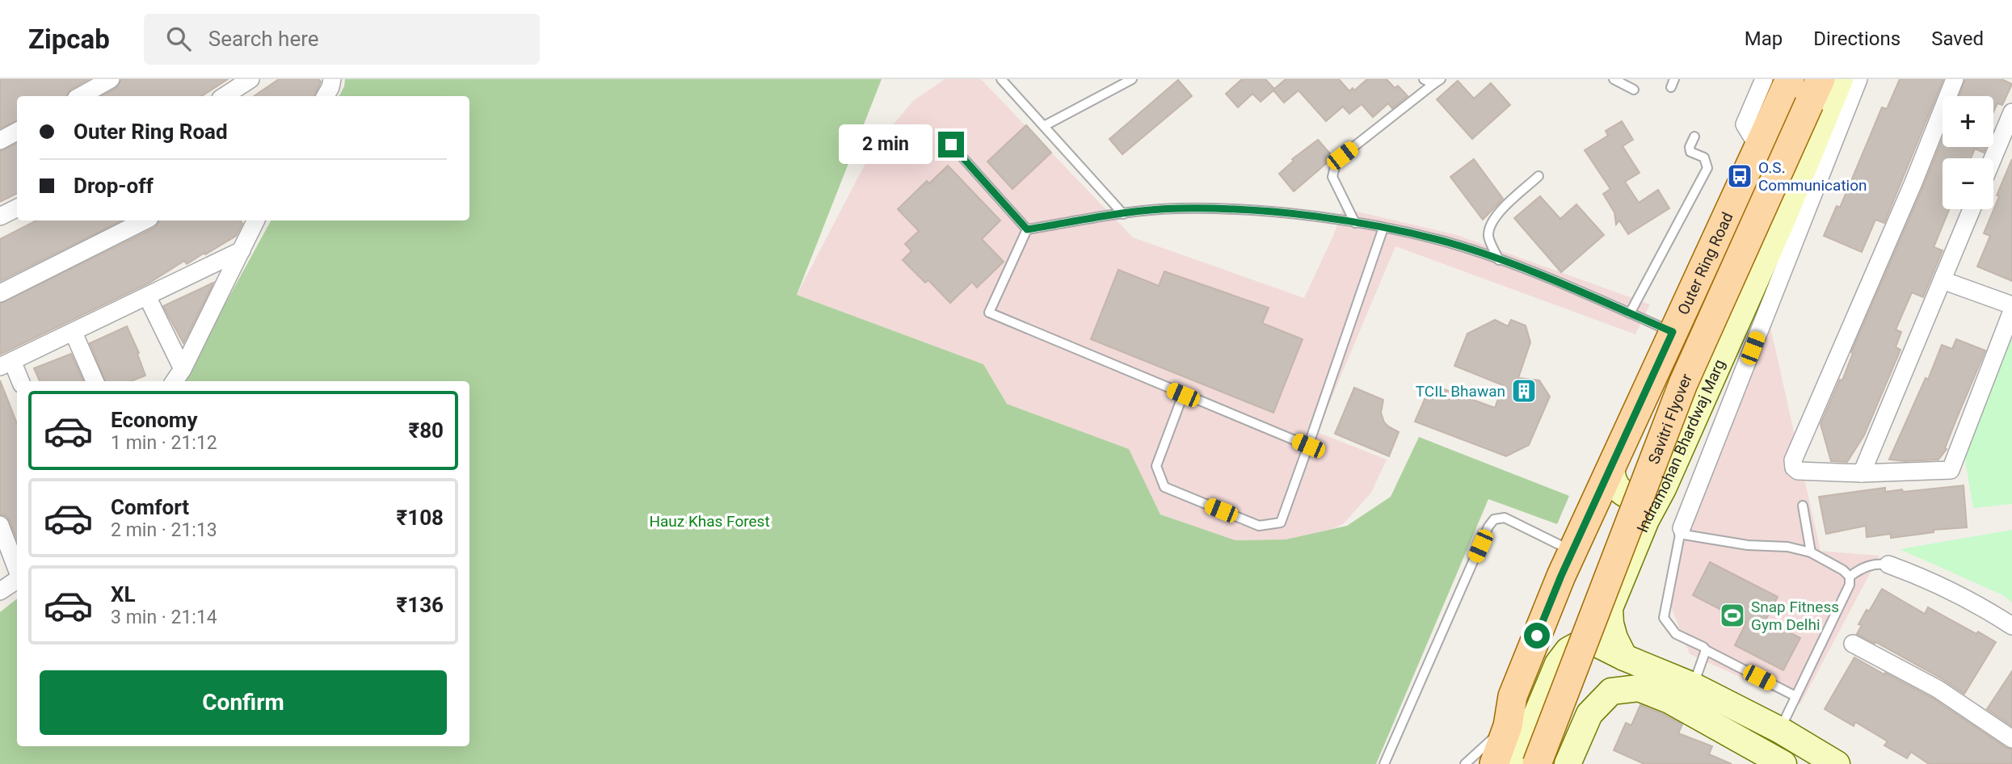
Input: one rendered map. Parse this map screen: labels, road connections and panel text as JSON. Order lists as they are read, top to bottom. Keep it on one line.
{"streets":{"main road":["Outer Ring Road","Savitri Flyover"],"street":["Indramohan Bhardwaj Marg"]},"parks":["Hauz Khas Forest"],"places":{"bus stop":["O.S. Communication"],"building":["TCIL Bhawan"],"sports":["Snap Fitness Gym Delhi"]},"page":{"header":"Zipcab","search":"Search here","nav":["Map","Directions","Saved"],"map_buttons":["+","−"],"banner":["Outer Ring Road","Drop-off"],"bubble":"2 min","list":[{"name":"Economy","note":"1 min · 21:12","value":"₹80"},{"name":"Comfort","note":"2 min · 21:13","value":"₹108"},{"name":"XL","note":"3 min · 21:14","value":"₹136"}],"buttons":"Confirm"}}
